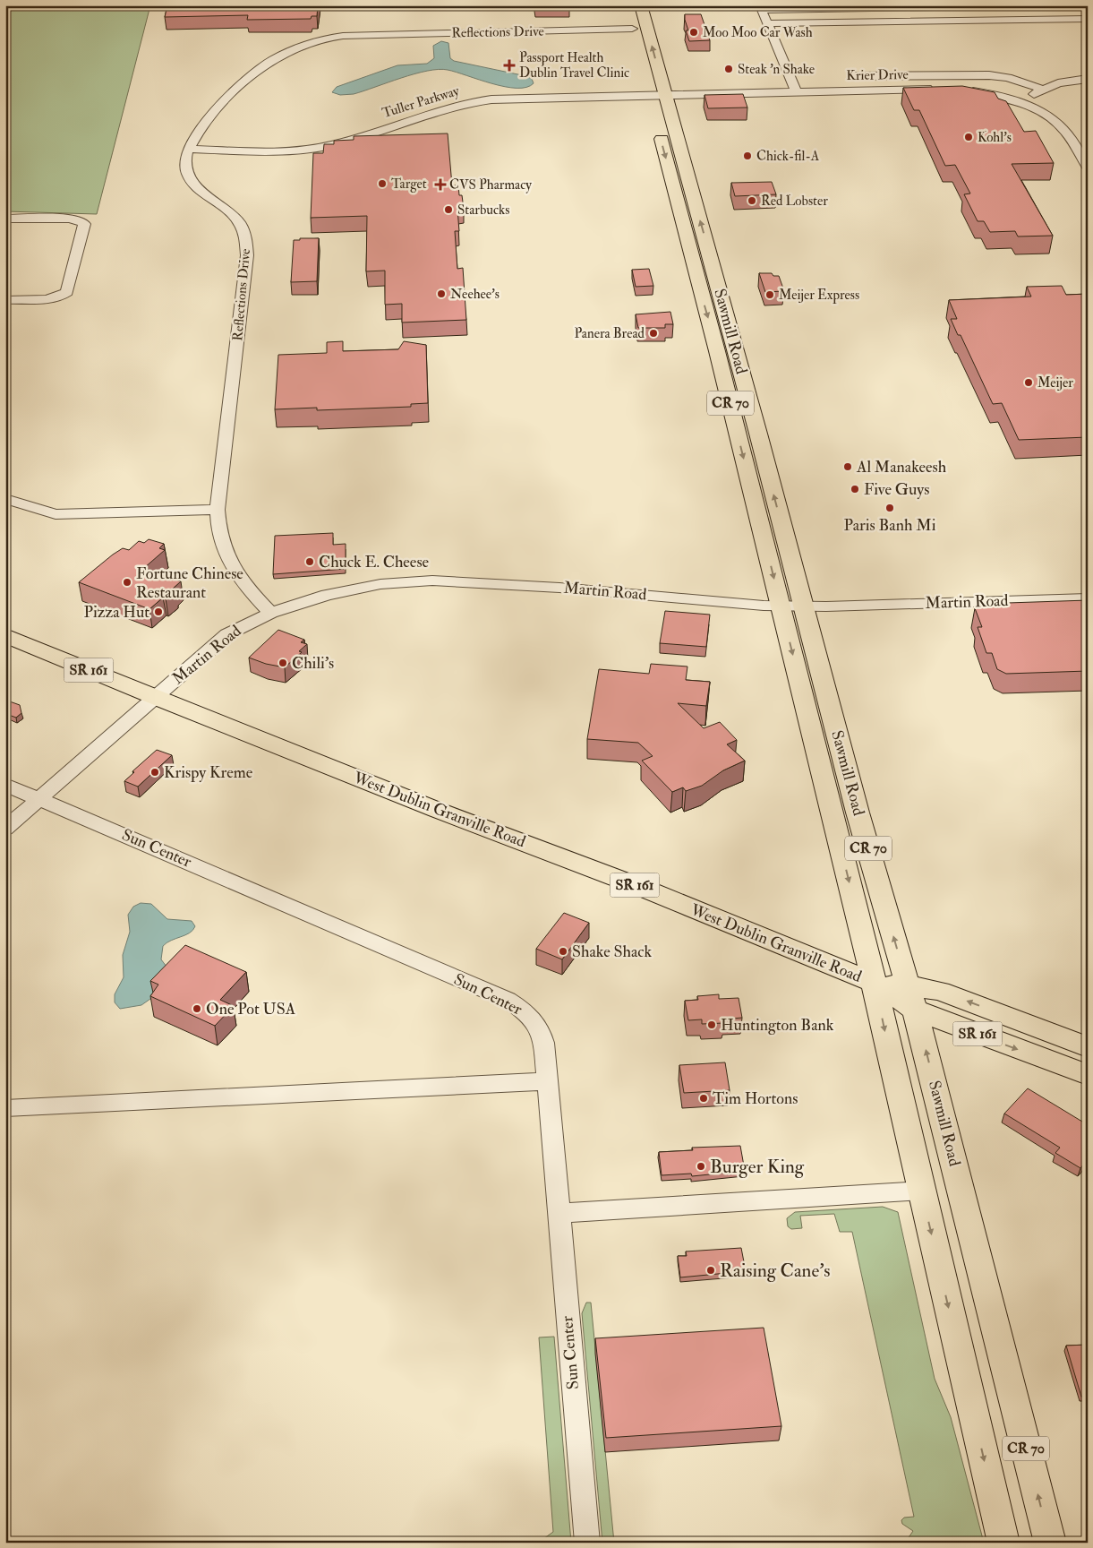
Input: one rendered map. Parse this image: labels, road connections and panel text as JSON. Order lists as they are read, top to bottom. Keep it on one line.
{"streets":{"main road":["Sawmill Road","CR 70","SR 161","West Dublin Granville Road"],"street":["Reflections Drive","Krier Drive","Tuller Parkway","Martin Road","Sun Center"]},"crossings":[["Reflections Drive","Tuller Parkway"],["Reflections Drive","Martin Road"],["Krier Drive","Tuller Parkway"],["Krier Drive","Sawmill Road"],["Tuller Parkway","Sawmill Road"],["Sawmill Road","Martin Road"],["Sawmill Road","West Dublin Granville Road"],["Martin Road","West Dublin Granville Road"],["Martin Road","Sun Center"]],"places":{"other":["Moo Moo Car Wash","Steak 'n Shake","Kohl's","Chick-fil-A","Target","Red Lobster","Starbucks","Neehee's","Meijer Express","Panera Bread","Meijer","Al Manakeesh","Five Guys","Paris Banh Mi","Chuck E. Cheese","Fortune Chinese Restaurant","Pizza Hut","Chili's","Krispy Kreme","Shake Shack","One Pot USA","Huntington Bank","Tim Hortons","Burger King","Raising Cane's"],"health":["Passport Health Dublin Travel Clinic","CVS Pharmacy"]}}
